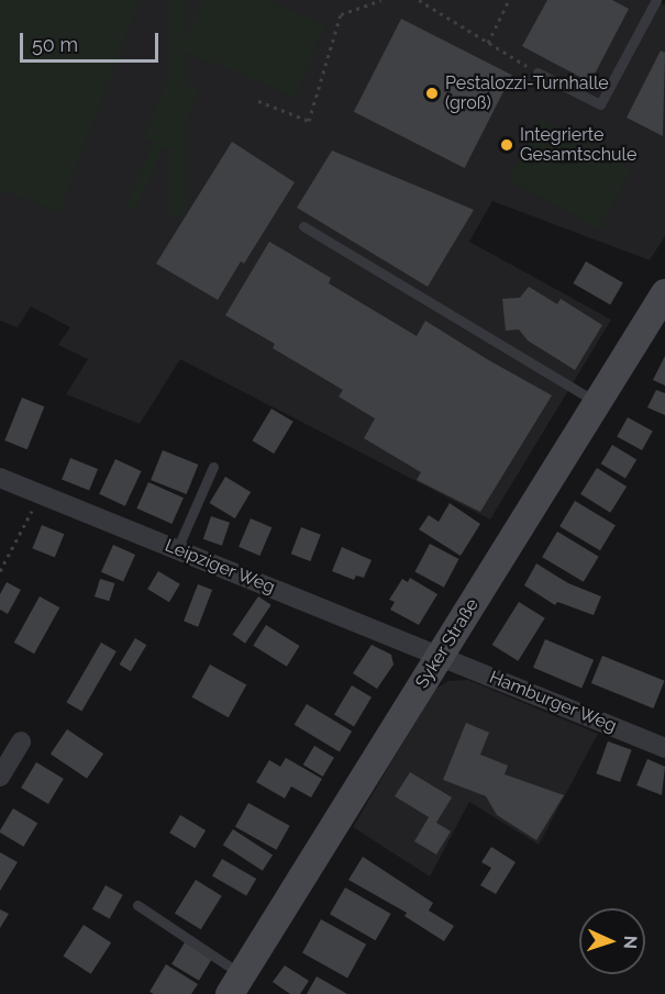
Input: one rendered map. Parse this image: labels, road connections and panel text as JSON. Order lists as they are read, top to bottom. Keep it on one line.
{"streets":{"main road":["Syker Straße"],"street":["Leipziger Weg","Hamburger Weg"]},"crossings":[["Leipziger Weg","Syker Straße"],["Leipziger Weg","Hamburger Weg"],["Syker Straße","Hamburger Weg"]],"places":["Pestalozzi-Turnhalle (groß)","Integrierte Gesamtschule"],"scale_bar":"50 m","north":"right"}
